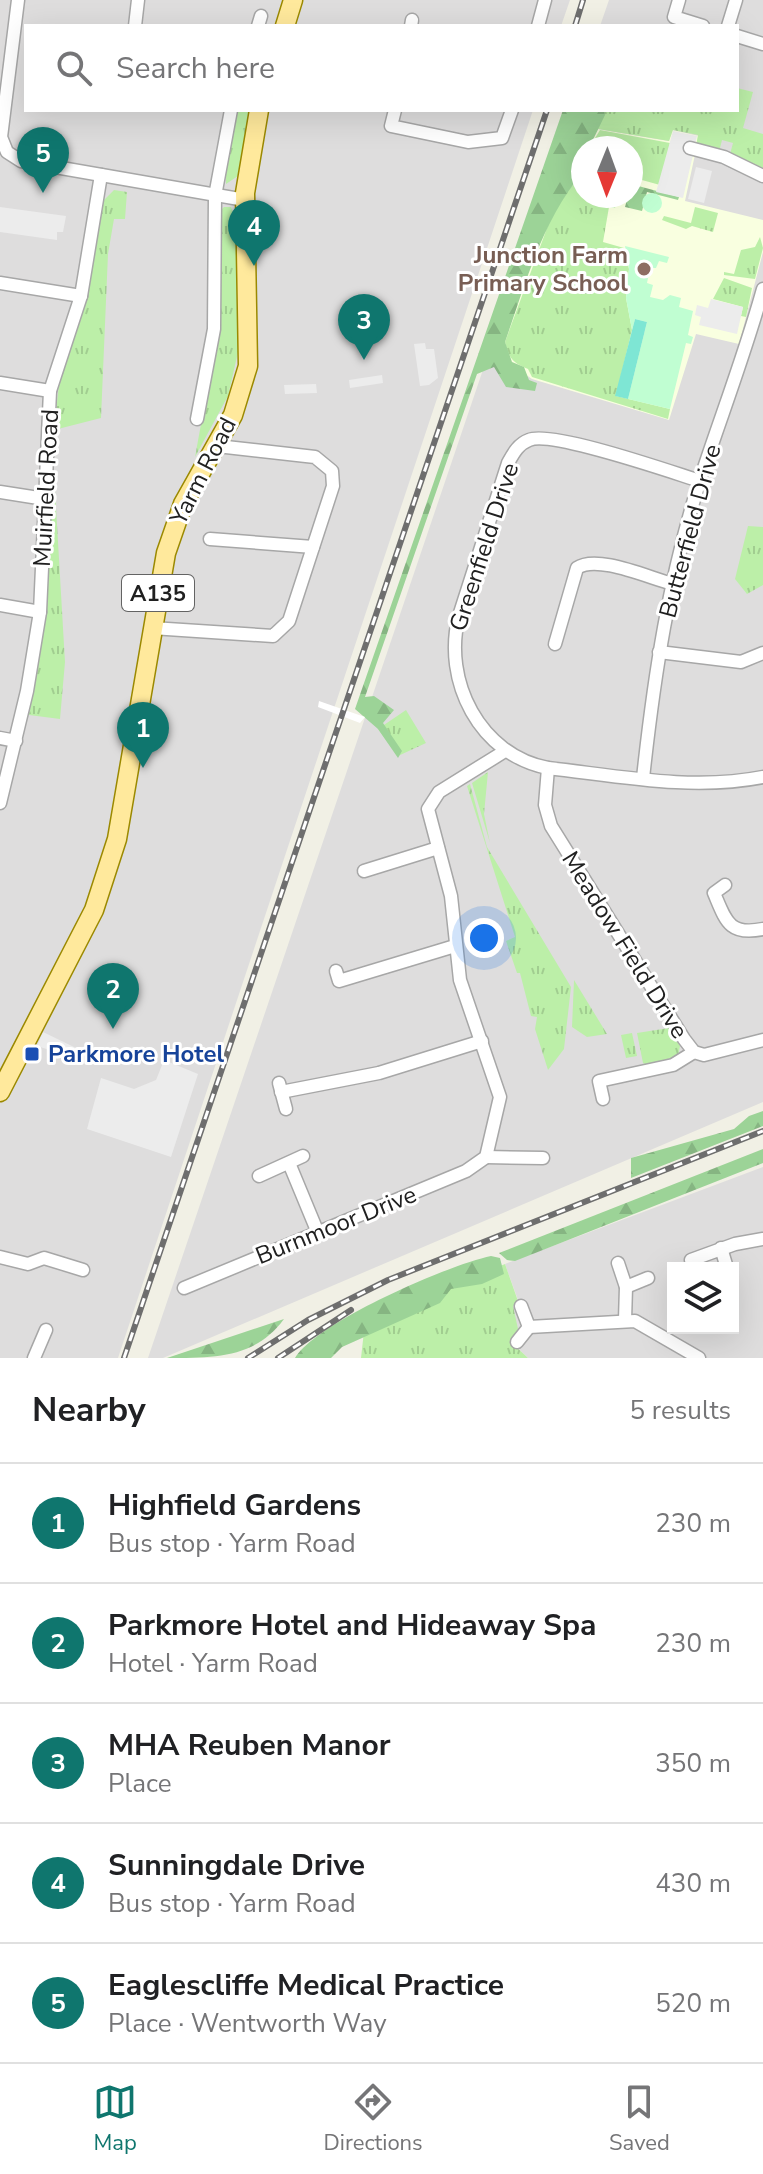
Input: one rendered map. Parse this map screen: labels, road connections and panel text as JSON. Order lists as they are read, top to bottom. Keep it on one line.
{"streets":{"main road":["Yarm Road","A135"],"street":["Muirfield Road","Butterfield Drive","Greenfield Drive","Meadow Field Drive","Burnmoor Drive"]},"crossings":[["Butterfield Drive","Greenfield Drive"],["Greenfield Drive","Meadow Field Drive"]],"places":{"other":["Junction Farm Primary School"],"transit":["Parkmore Hotel"]},"north":"bottom","page":{"search":"Search here","pins":["5","4","3","1","2"],"heading":["Nearby","5 results"],"list":[{"mark":"1","name":"Highfield Gardens","note":"Bus stop · Yarm Road","value":"230 m"},{"mark":"2","name":"Parkmore Hotel and Hideaway Spa","note":"Hotel · Yarm Road","value":"230 m"},{"mark":"3","name":"MHA Reuben Manor","note":"Place","value":"350 m"},{"mark":"4","name":"Sunningdale Drive","note":"Bus stop · Yarm Road","value":"430 m"},{"mark":"5","name":"Eaglescliffe Medical Practice","note":"Place · Wentworth Way","value":"520 m"}],"nav":["Map","Directions","Saved"]}}
